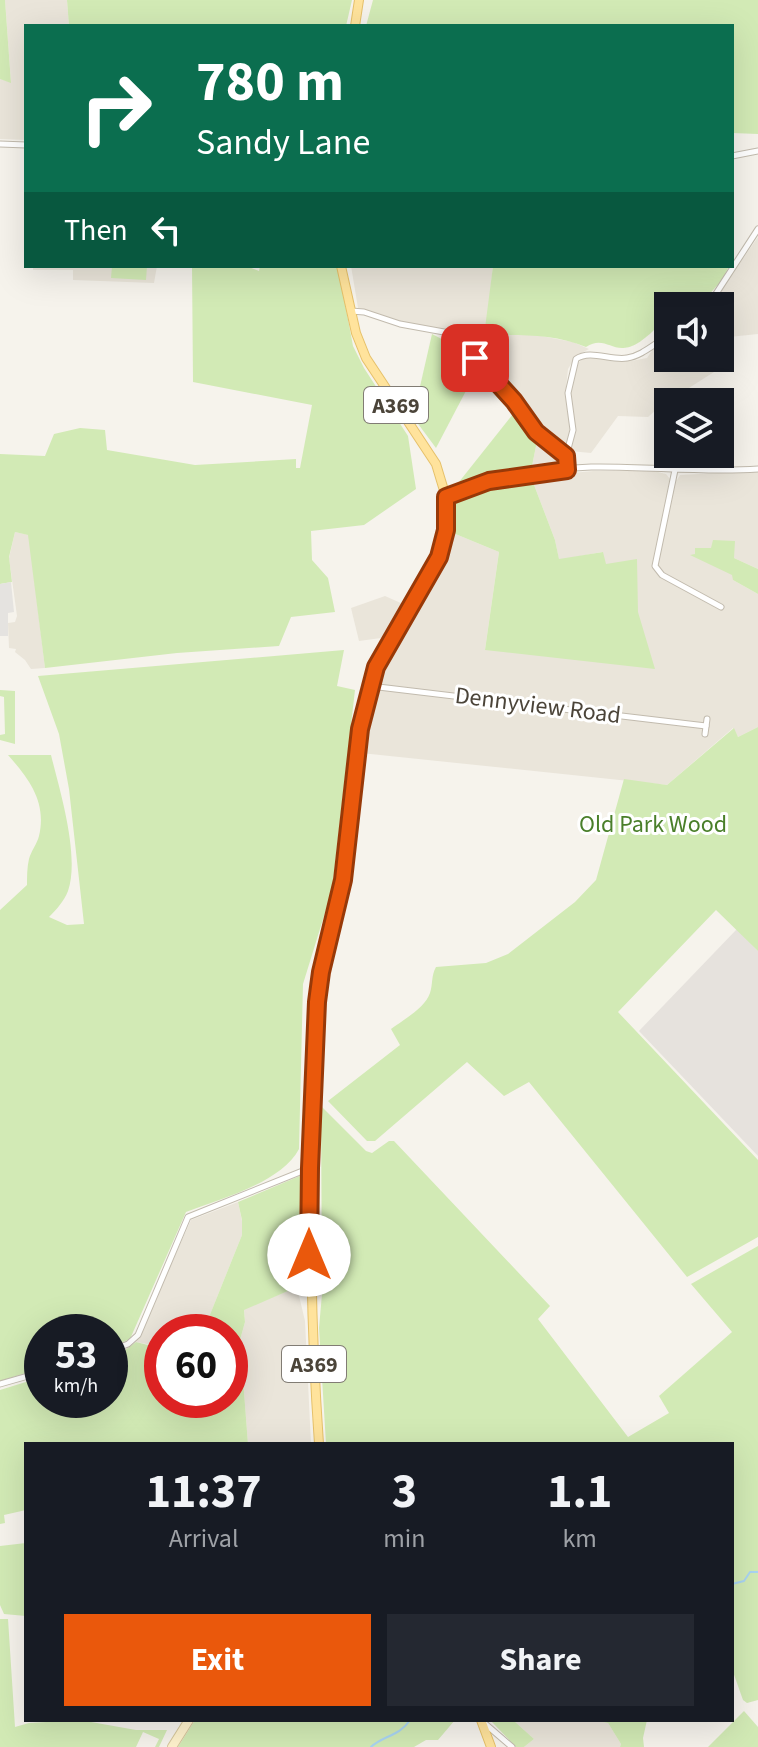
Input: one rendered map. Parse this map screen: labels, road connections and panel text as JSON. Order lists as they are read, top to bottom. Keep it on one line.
{"streets":{"main road":["A369"],"street":["Dennyview Road"]},"crossings":[["A369","Dennyview Road"]],"parks":["Old Park Wood"],"page":{"turn":["780 m","Sandy Lane"],"then":"Then","speed":"53 km/h","limit":"60","eta":["11:37","Arrival","3","min","1.1","km"],"buttons":["Exit","Share"]}}
